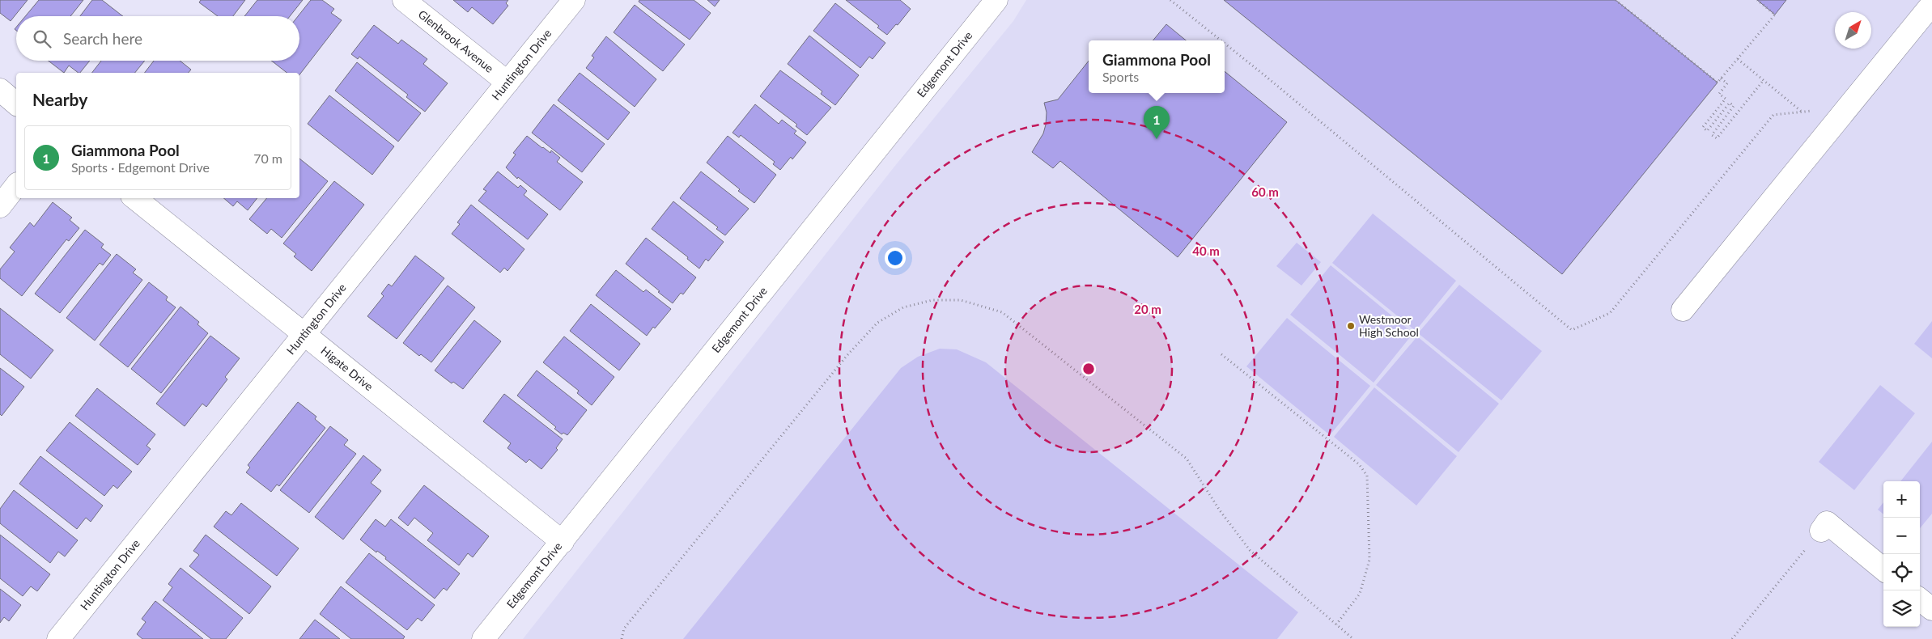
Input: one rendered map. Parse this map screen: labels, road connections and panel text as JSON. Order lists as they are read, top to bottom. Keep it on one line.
{"streets":{"street":["Glenbrook Avenue","Edgemont Drive","Huntington Drive","Higate Drive"]},"crossings":[["Glenbrook Avenue","Huntington Drive"],["Edgemont Drive","Higate Drive"],["Huntington Drive","Higate Drive"]],"places":["Westmoor High School"],"north":"top right","page":{"search":"Search here","popup":["Giammona Pool","Sports"],"heading":"Nearby","pins":"1","list":[{"mark":"1","name":"Giammona Pool","note":"Sports · Edgemont Drive","value":"70 m"}],"map_buttons":["+","−"]},"rings":["60 m","40 m","20 m"]}
